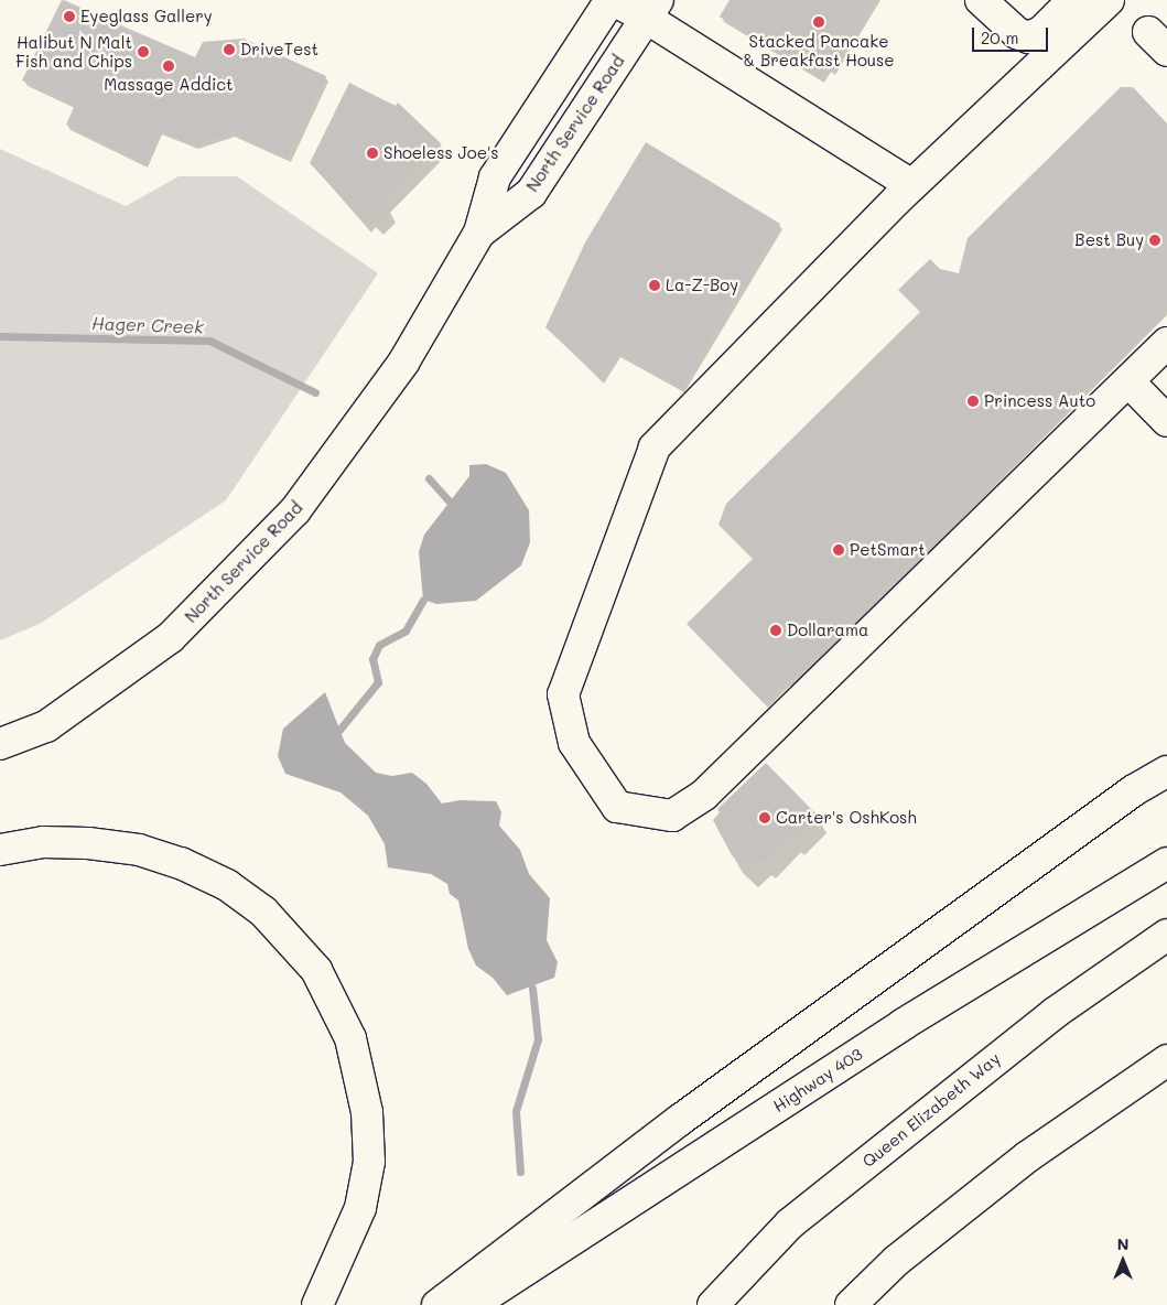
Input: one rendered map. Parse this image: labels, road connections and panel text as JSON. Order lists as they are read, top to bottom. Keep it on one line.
{"streets":{"main road":["North Service Road","Highway 403","Queen Elizabeth Way"]},"water":["Hager Creek"],"places":["Eyeglass Gallery","Stacked Pancake & Breakfast House","DriveTest","Halibut N Malt Fish and Chips","Massage Addict","Shoeless Joe's","Best Buy","La-Z-Boy","Princess Auto","PetSmart","Dollarama","Carter's OshKosh"],"scale_bar":"20 m","north":"top"}
